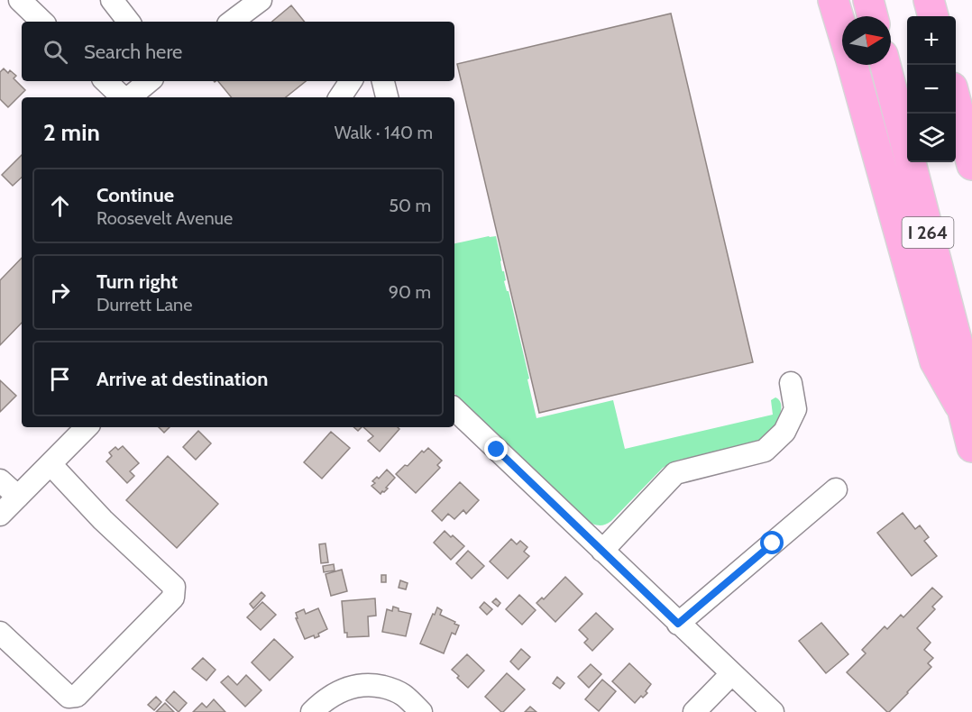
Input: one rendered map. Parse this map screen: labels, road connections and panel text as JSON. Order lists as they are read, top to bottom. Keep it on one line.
{"streets":{"highway":["I 264"]},"north":"right","page":{"map_buttons":["+","−"],"search":"Search here","heading":["2 min","Walk · 140 m"],"list":[["Continue","Roosevelt Avenue","50 m"],["Turn right","Durrett Lane","90 m"],"Arrive at destination"]}}
